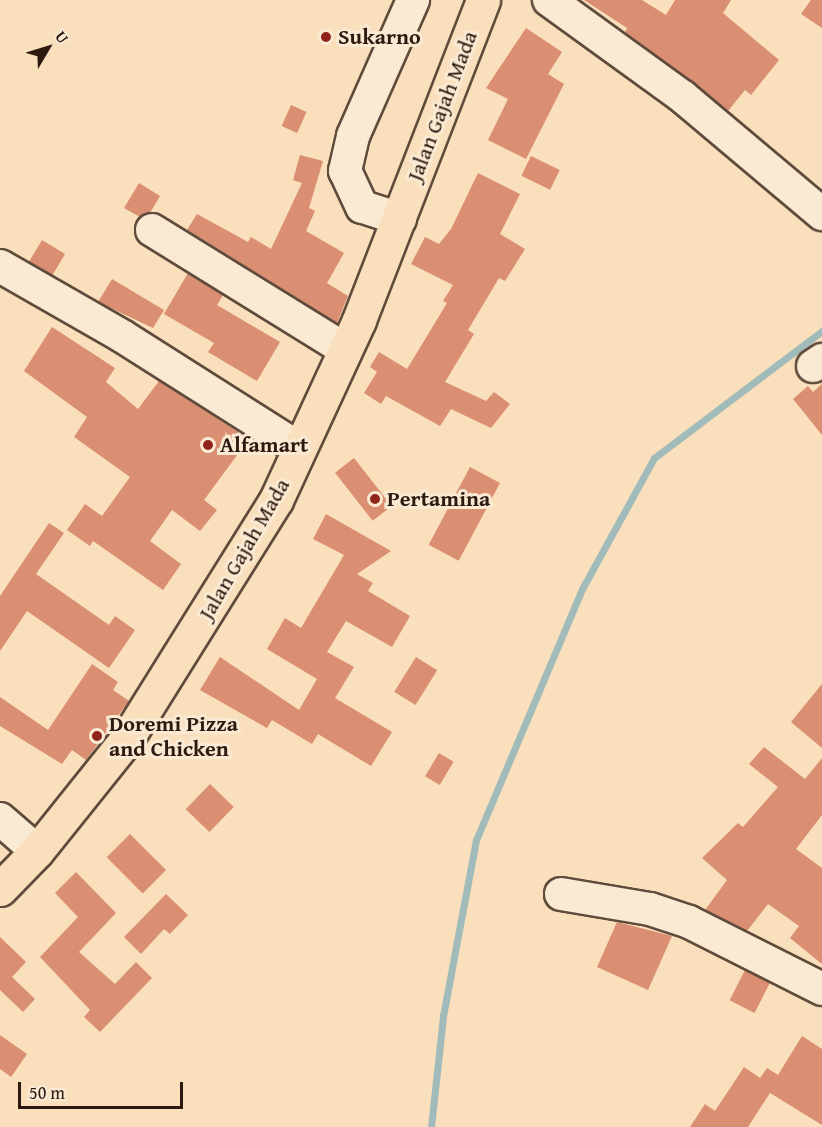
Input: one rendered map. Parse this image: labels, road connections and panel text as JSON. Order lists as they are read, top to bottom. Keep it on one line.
{"streets":{"highway":["Jalan Gajah Mada"]},"places":["Sukarno","Alfamart","Pertamina","Doremi Pizza and Chicken"],"scale_bar":"50 m","north":"top right"}
